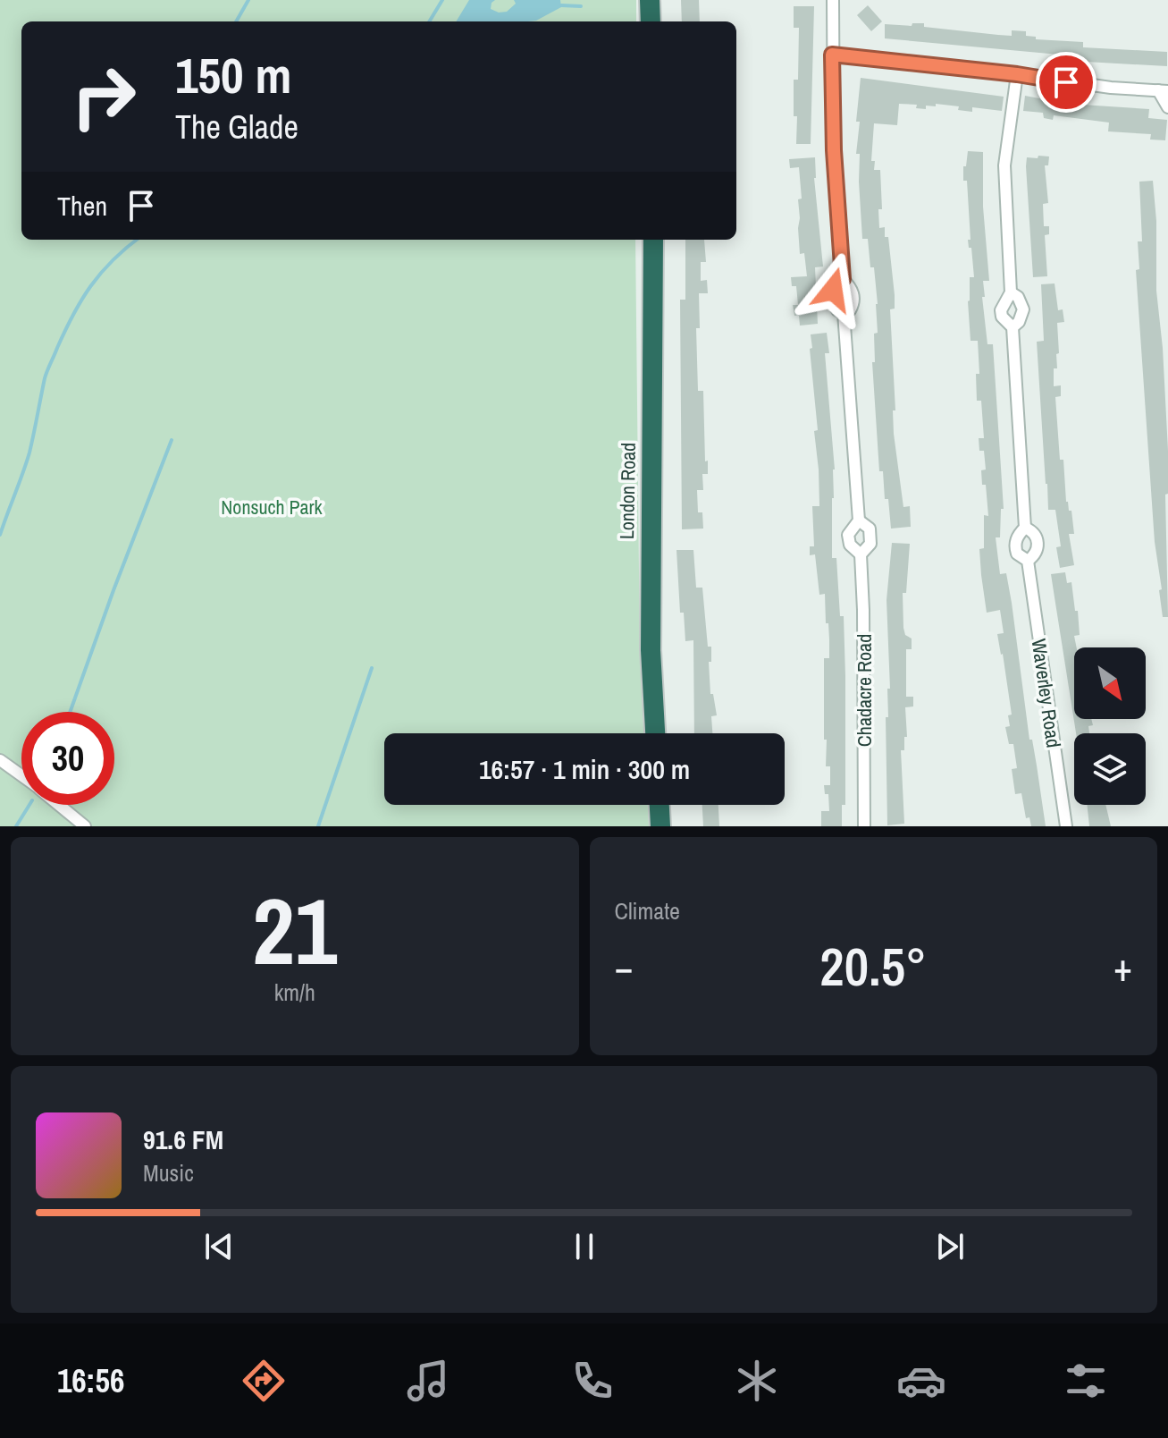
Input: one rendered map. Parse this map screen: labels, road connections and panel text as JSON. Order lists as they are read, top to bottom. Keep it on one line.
{"streets":{"highway":["London Road"],"street":["Chadacre Road","Waverley Road"]},"parks":["Nonsuch Park"],"north":"bottom right","page":{"turn":["150 m","The Glade"],"then":"Then","limit":"30","trip":"16:57 · 1 min · 300 m","tile":[["21","km/h"],"Climate"],"heat":["−","20.5°","+"],"song":["91.6 FM","Music"],"tabs":"16:56"}}
